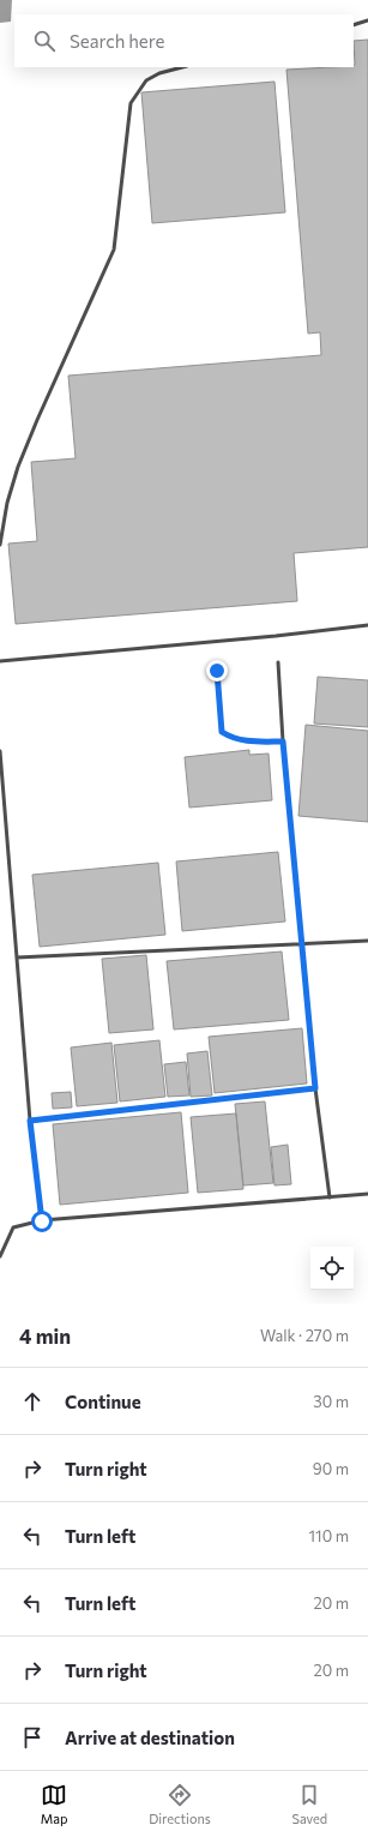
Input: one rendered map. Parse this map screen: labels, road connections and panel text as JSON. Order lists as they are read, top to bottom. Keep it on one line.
{"page":{"search":"Search here","heading":["4 min","Walk · 270 m"],"list":[["Continue","30 m"],["Turn right","90 m"],["Turn left","110 m"],["Turn left","20 m"],["Turn right","20 m"],"Arrive at destination"],"nav":["Map","Directions","Saved"]}}
